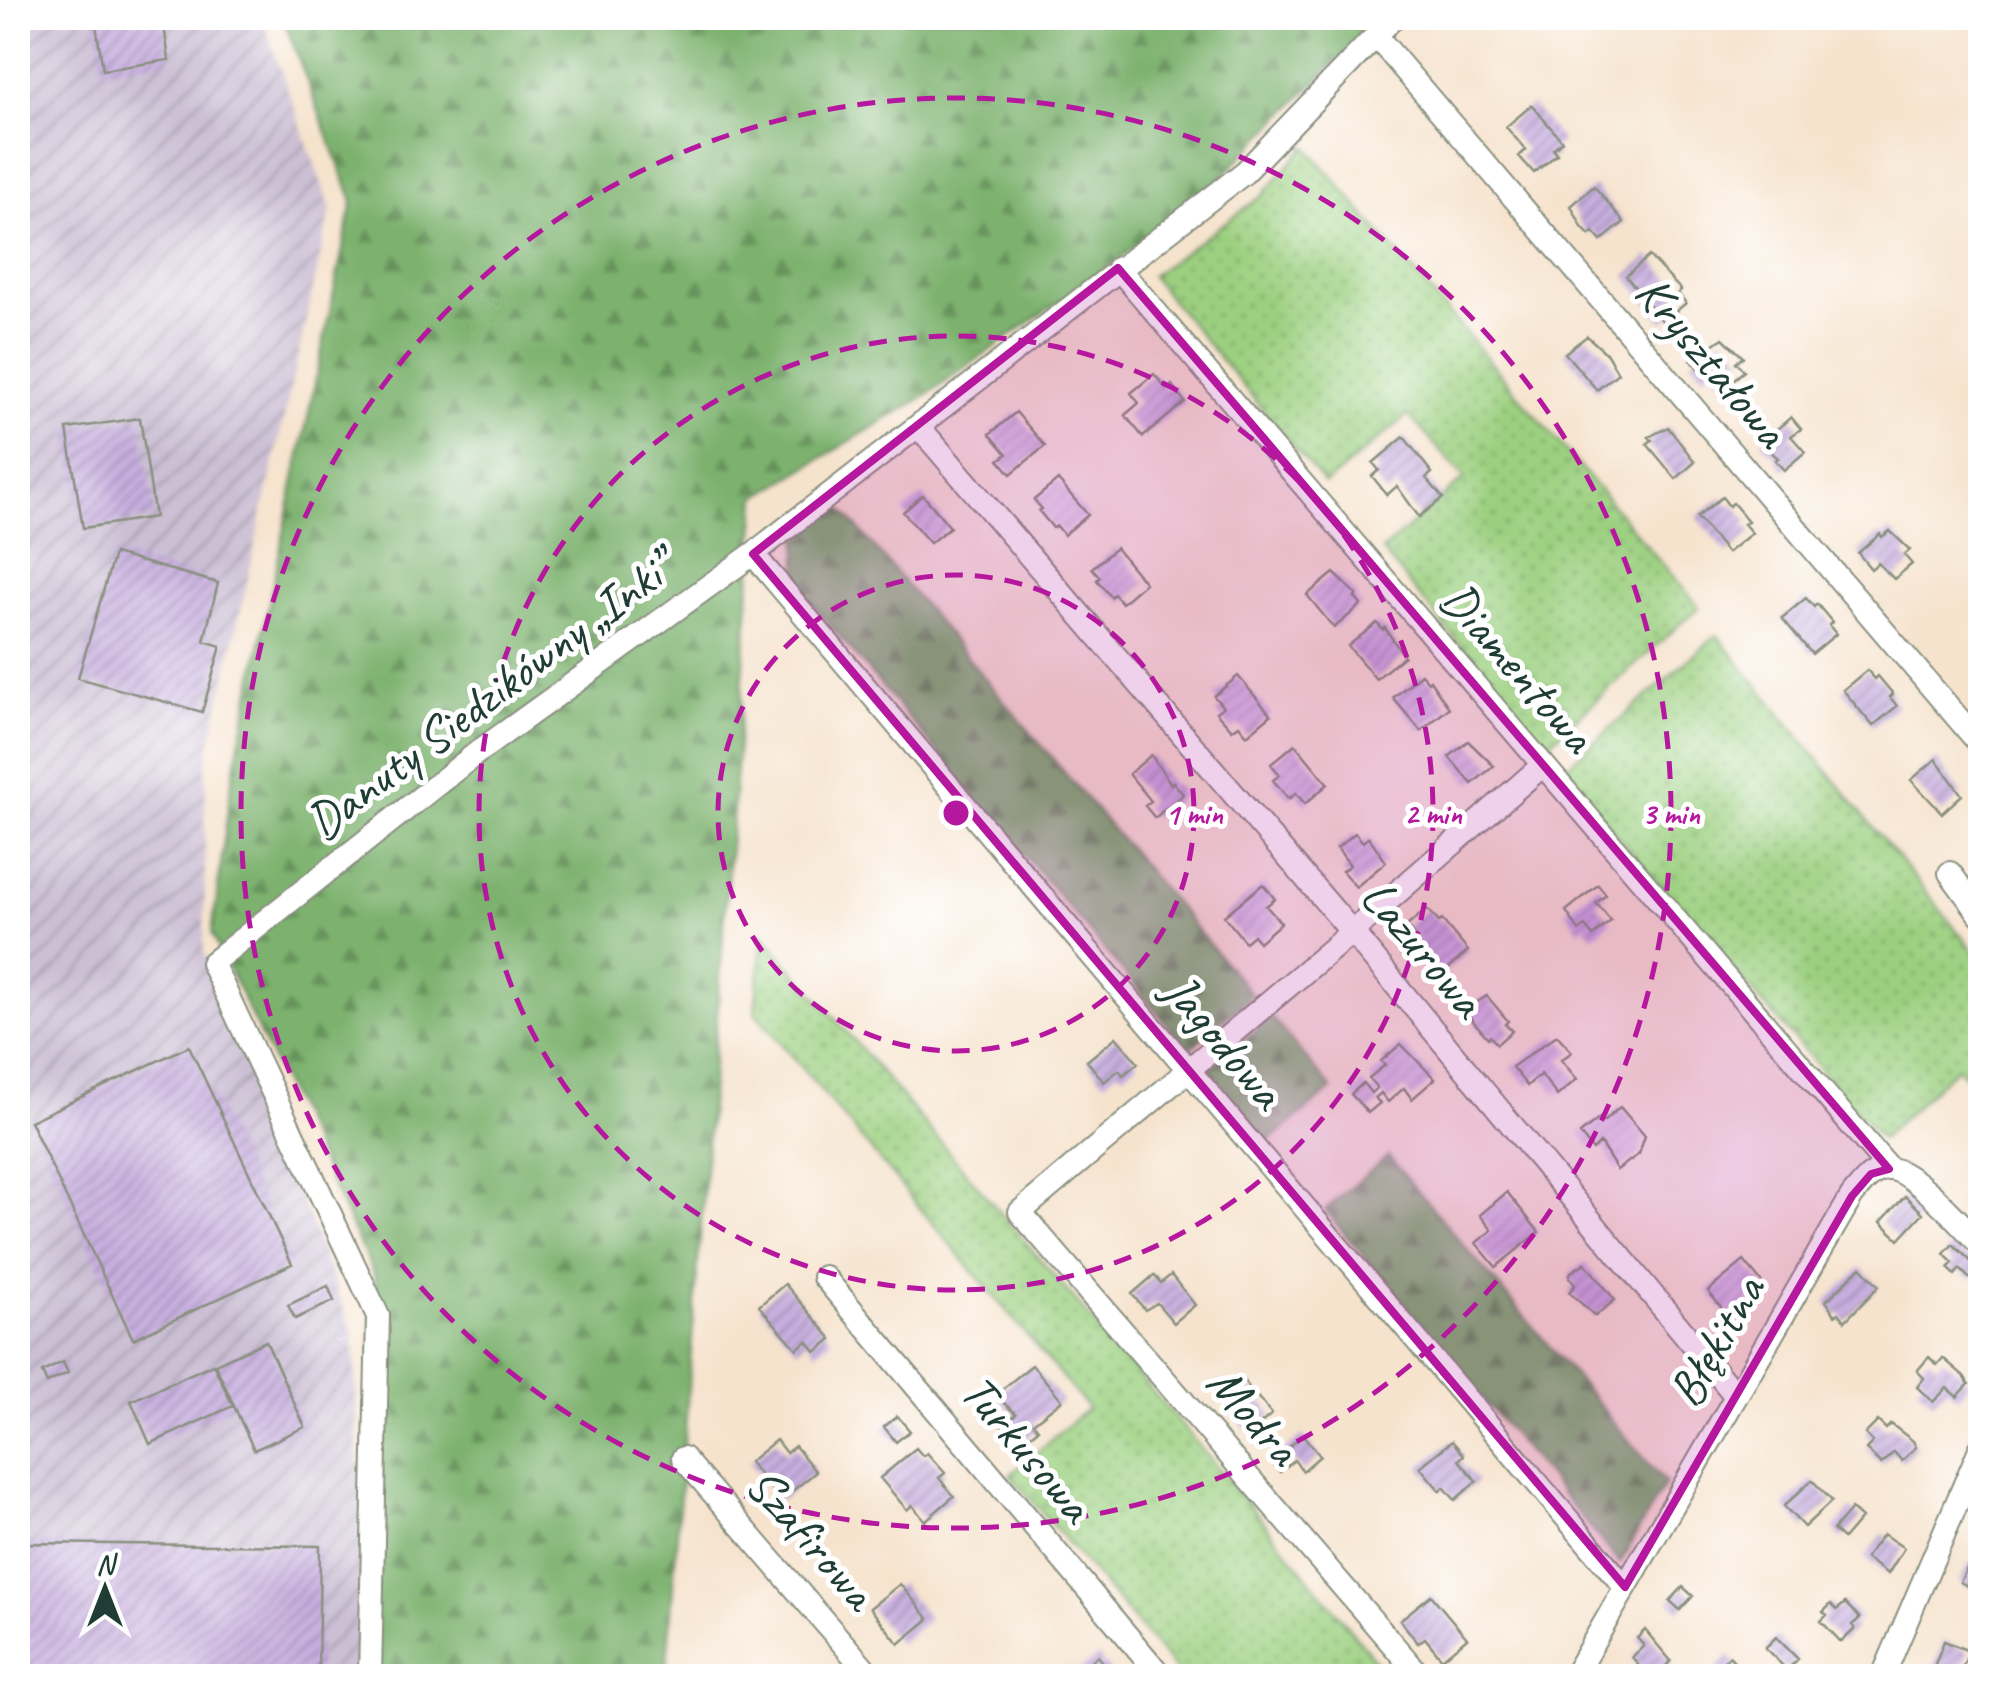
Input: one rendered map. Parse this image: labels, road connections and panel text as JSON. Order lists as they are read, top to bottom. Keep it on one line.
{"streets":{"street":["Kryształowa","Diamentowa","Danuty Siedzikówny „Inki”","Lazurowa","Jagodowa","Błękitna","Modra","Turkusowa","Szafirowa"]},"crossings":[["Kryształowa","Danuty Siedzikówny „Inki”"],["Diamentowa","Danuty Siedzikówny „Inki”"],["Diamentowa","Błękitna"],["Danuty Siedzikówny „Inki”","Lazurowa"],["Danuty Siedzikówny „Inki”","Jagodowa"],["Lazurowa","Błękitna"],["Jagodowa","Błękitna"],["Jagodowa","Modra"]],"north":"top","rings":["1 min","2 min","3 min"]}
